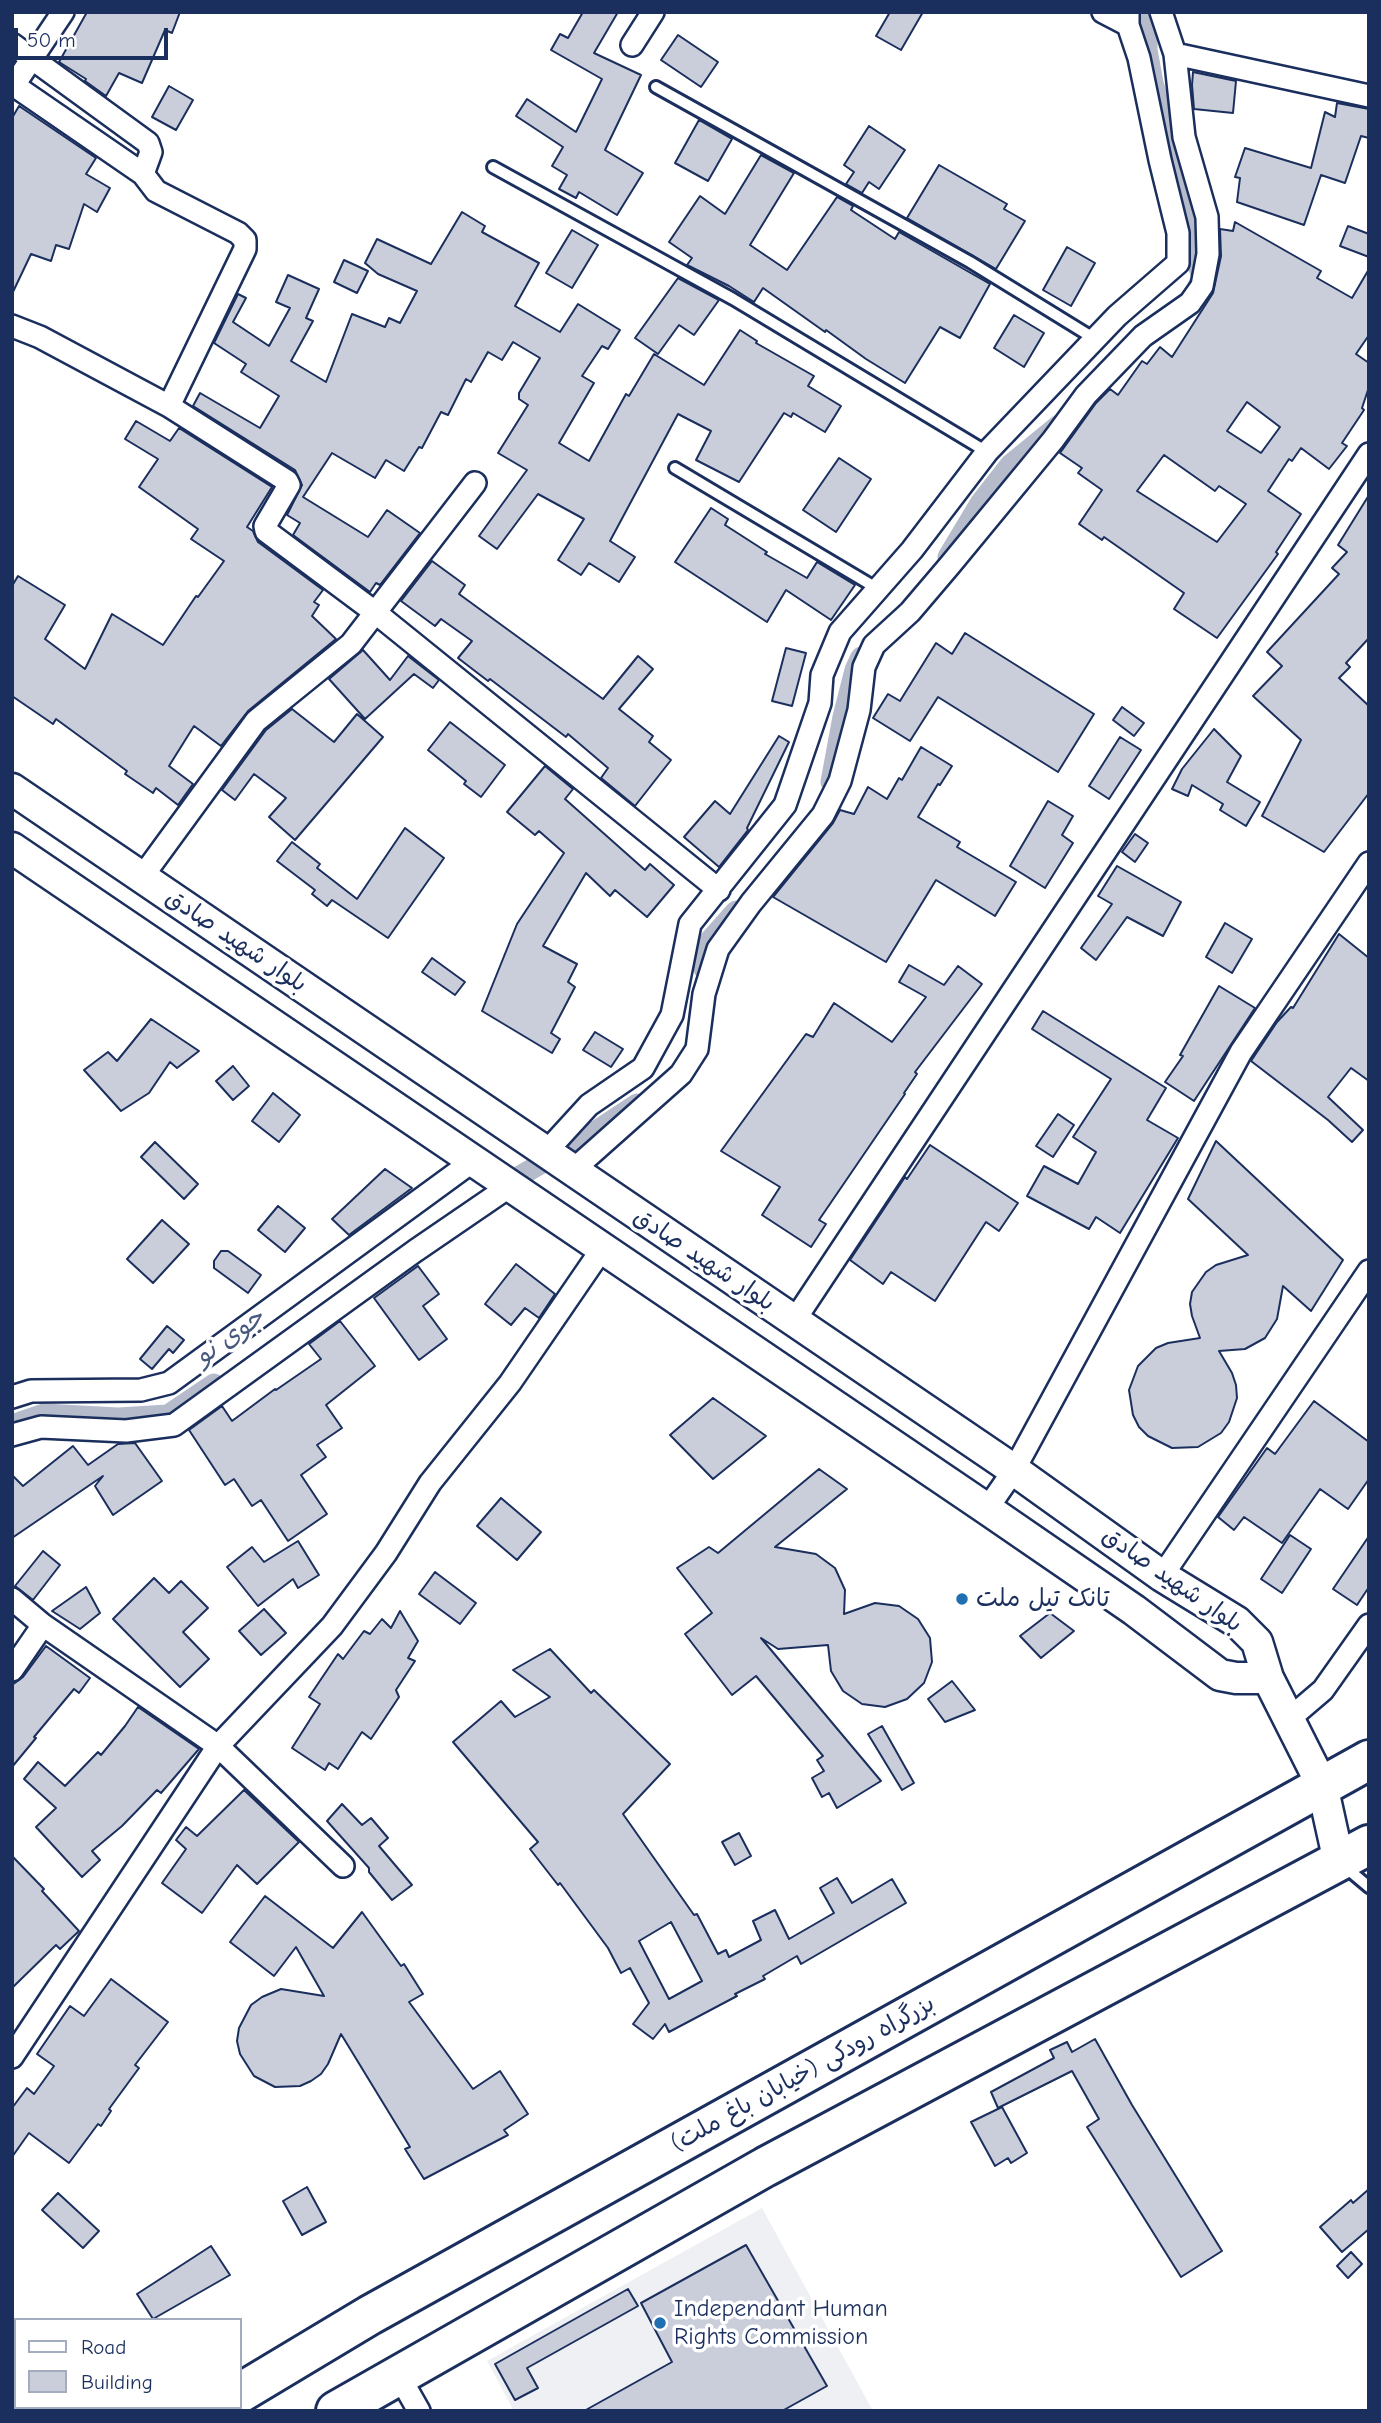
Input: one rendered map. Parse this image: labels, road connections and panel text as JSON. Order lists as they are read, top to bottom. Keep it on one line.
{"streets":{"highway":["بزرگراه رودکی (خیابان باغ ملت)"],"main road":["بلوار شهید صادق"]},"water":["جوی نو"],"places":["تانک تیل ملت","Independant Human Rights Commission"],"legend":["Road","Building"],"scale_bar":"50 m"}
